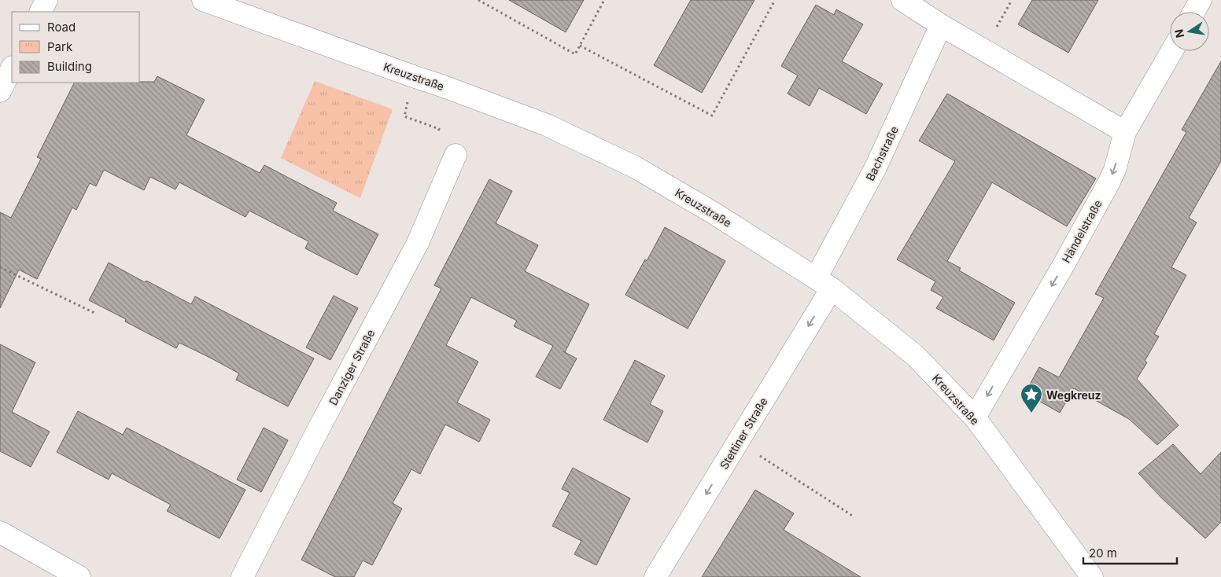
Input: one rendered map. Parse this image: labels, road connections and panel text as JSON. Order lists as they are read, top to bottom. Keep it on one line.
{"streets":{"street":["Kreuzstraße","Bachstraße","Händelstraße","Danziger Straße","Stettiner Straße"]},"crossings":[["Kreuzstraße","Bachstraße"],["Kreuzstraße","Händelstraße"],["Kreuzstraße","Stettiner Straße"],["Bachstraße","Stettiner Straße"]],"one_way":["Händelstraße","Stettiner Straße"],"places":{"place":["Wegkreuz"]},"legend":["Road","Park","Building"],"scale_bar":"20 m","north":"left"}
